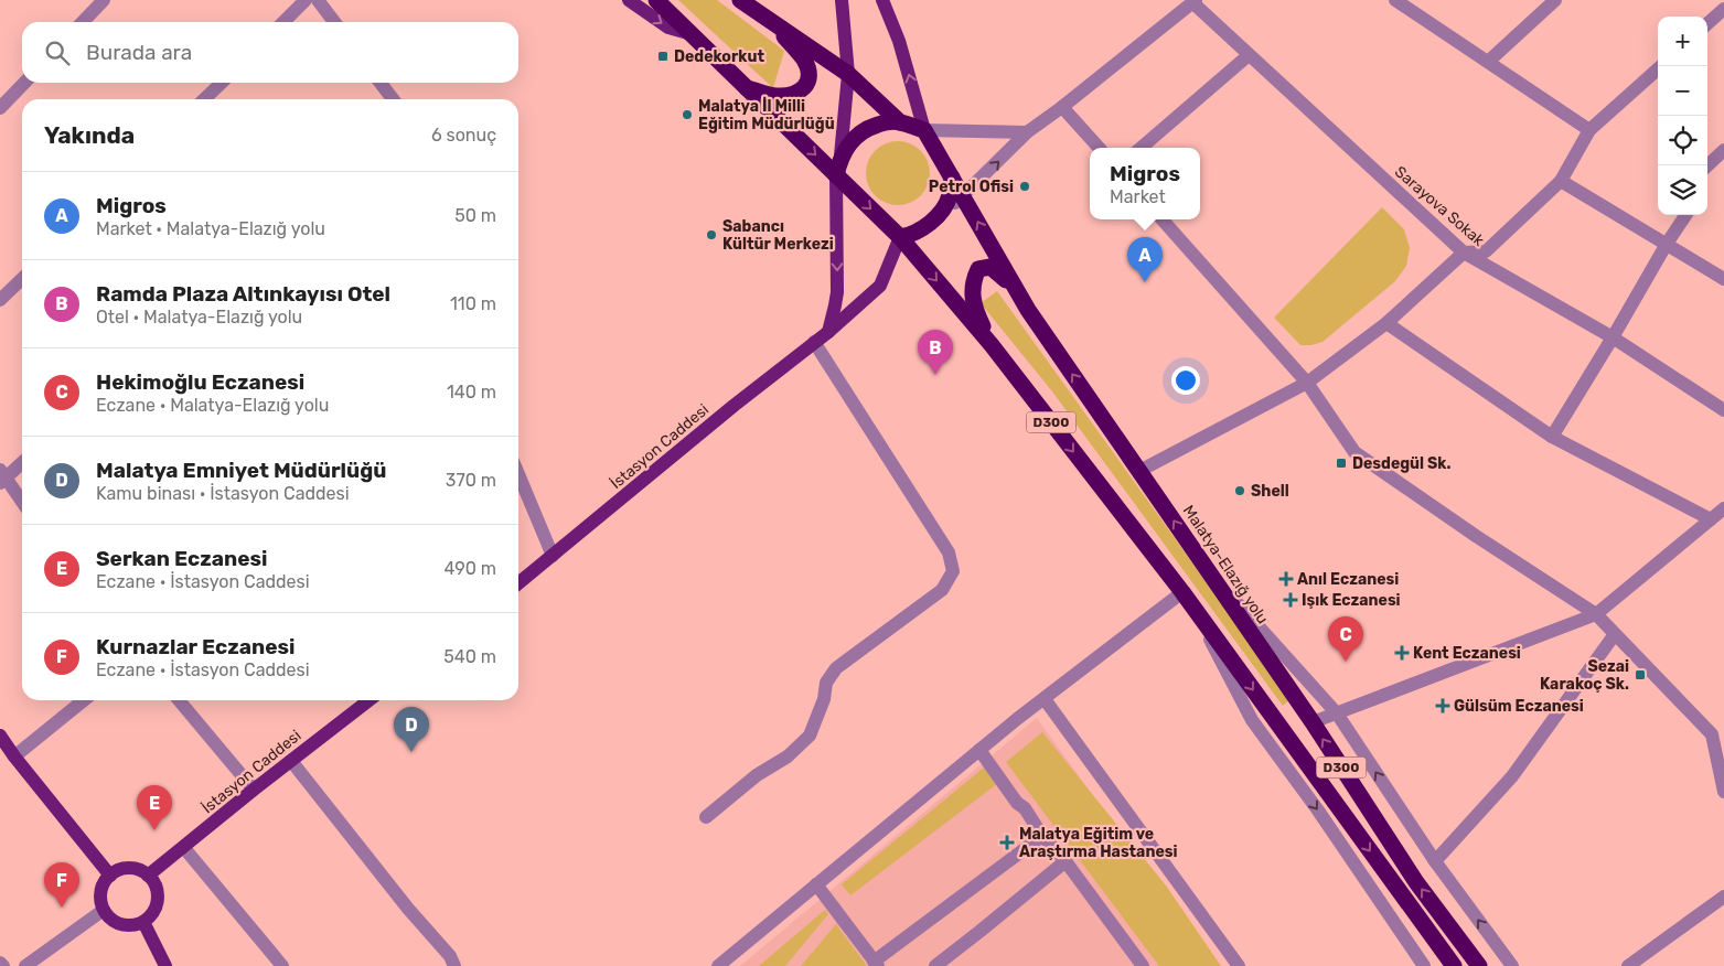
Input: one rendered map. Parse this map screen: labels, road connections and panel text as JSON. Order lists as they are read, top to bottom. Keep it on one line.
{"streets":{"highway":["D300","Malatya-Elazığ yolu"],"main road":["İstasyon Caddesi"],"street":["Sarayova Sokak"]},"crossings":[["D300","İstasyon Caddesi"],["D300","Malatya-Elazığ yolu"],["İstasyon Caddesi","Malatya-Elazığ yolu"]],"places":{"transit":["Dedekorkut","Desdegül Sk.","Sezai Karakoç Sk."],"other":["Malatya İl Milli Eğitim Müdürlüğü","Petrol Ofisi","Sabancı Kültür Merkezi","Shell"],"health":["Anıl Eczanesi","Işık Eczanesi","Kent Eczanesi","Gülsüm Eczanesi","Malatya Eğitim ve Araştırma Hastanesi"]},"page":{"map_buttons":["+","−"],"search":"Burada ara","heading":["Yakında","6 sonuç"],"popup":["Migros","Market"],"list":[{"mark":"A","name":"Migros","note":"Market · Malatya-Elazığ yolu","value":"50 m"},{"mark":"B","name":"Ramda Plaza Altınkayısı Otel","note":"Otel · Malatya-Elazığ yolu","value":"110 m"},{"mark":"C","name":"Hekimoğlu Eczanesi","note":"Eczane · Malatya-Elazığ yolu","value":"140 m"},{"mark":"D","name":"Malatya Emniyet Müdürlüğü","note":"Kamu binası · İstasyon Caddesi","value":"370 m"},{"mark":"E","name":"Serkan Eczanesi","note":"Eczane · İstasyon Caddesi","value":"490 m"},{"mark":"F","name":"Kurnazlar Eczanesi","note":"Eczane · İstasyon Caddesi","value":"540 m"}],"pins":["A","B","C","D","E","F"]}}
